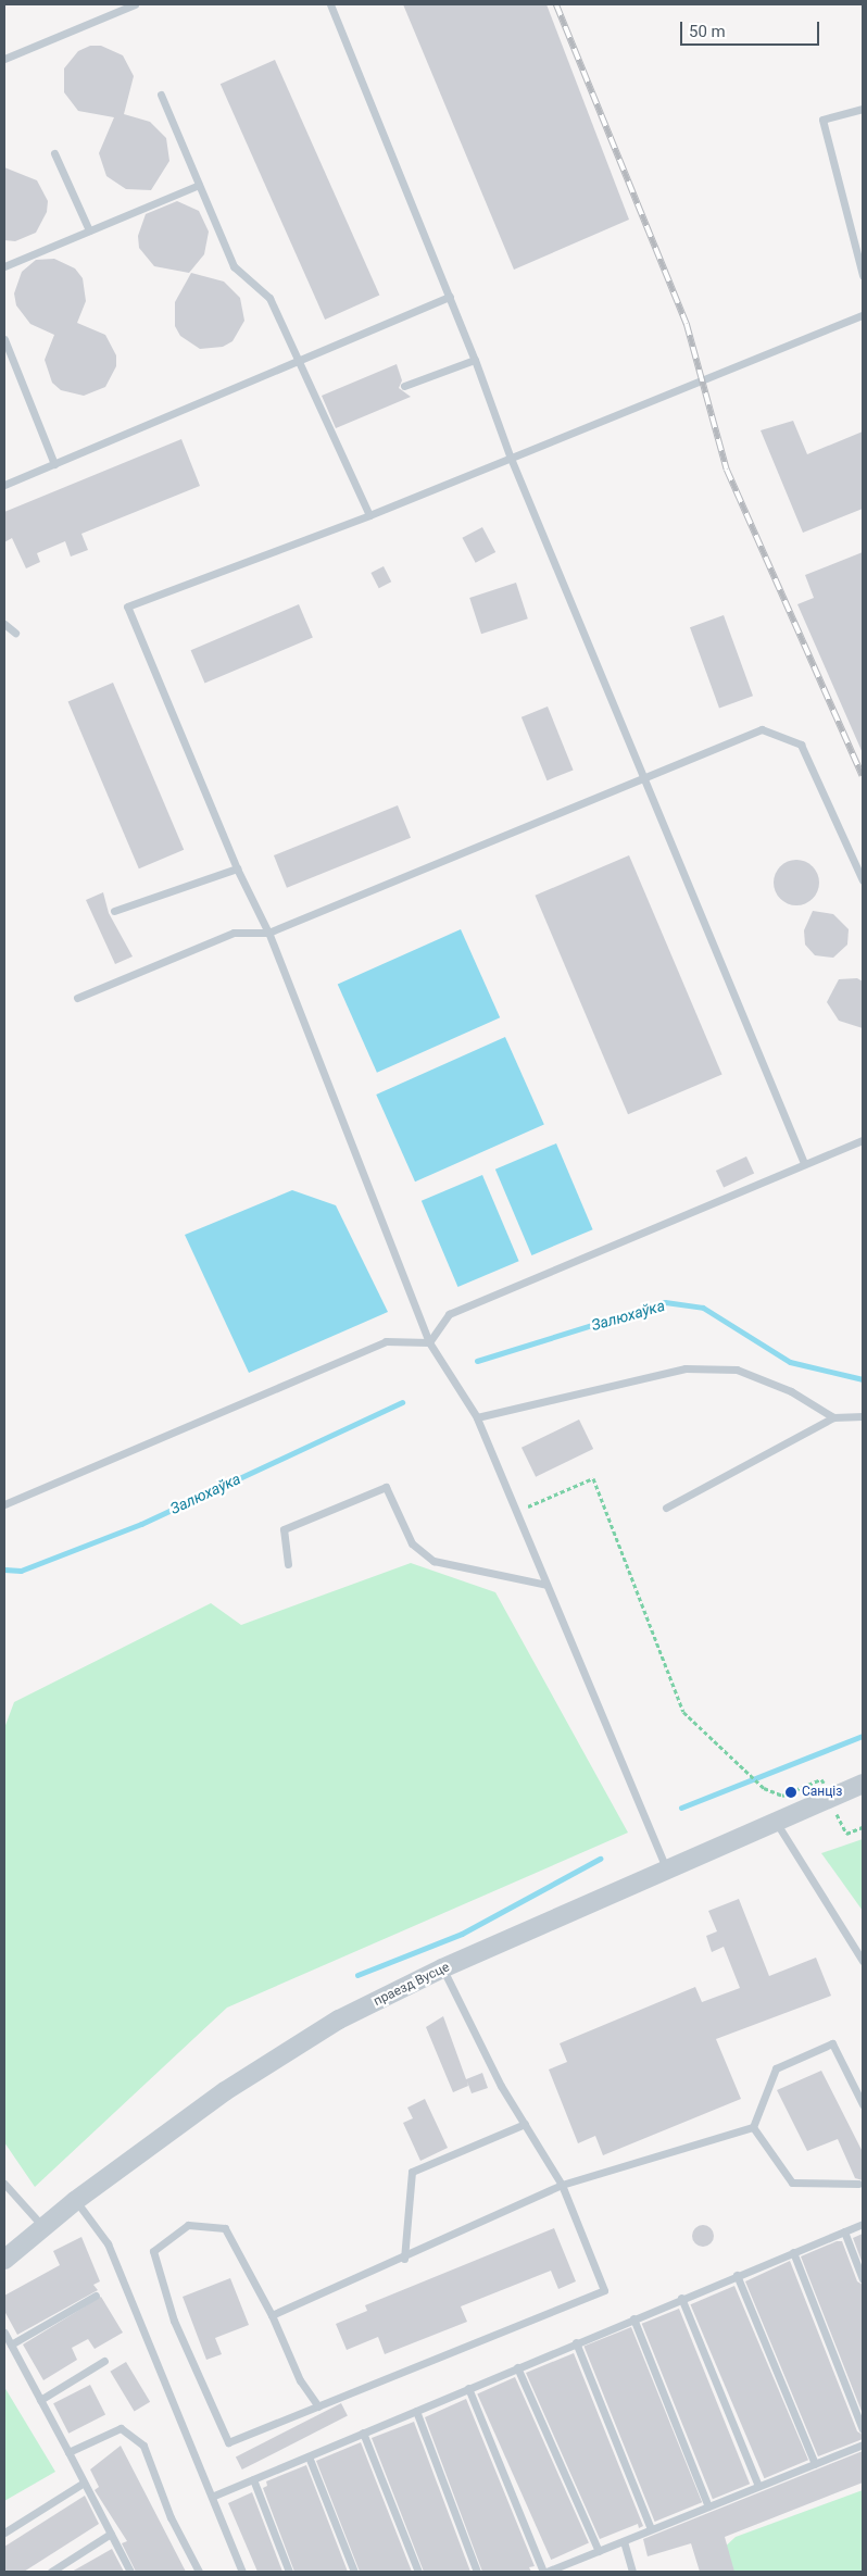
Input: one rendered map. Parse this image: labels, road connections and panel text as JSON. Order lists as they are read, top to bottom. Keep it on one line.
{"streets":{"street":["праезд Вусце"]},"water":["Залюхаўка"],"places":["Санціз"],"scale_bar":"50 m"}
